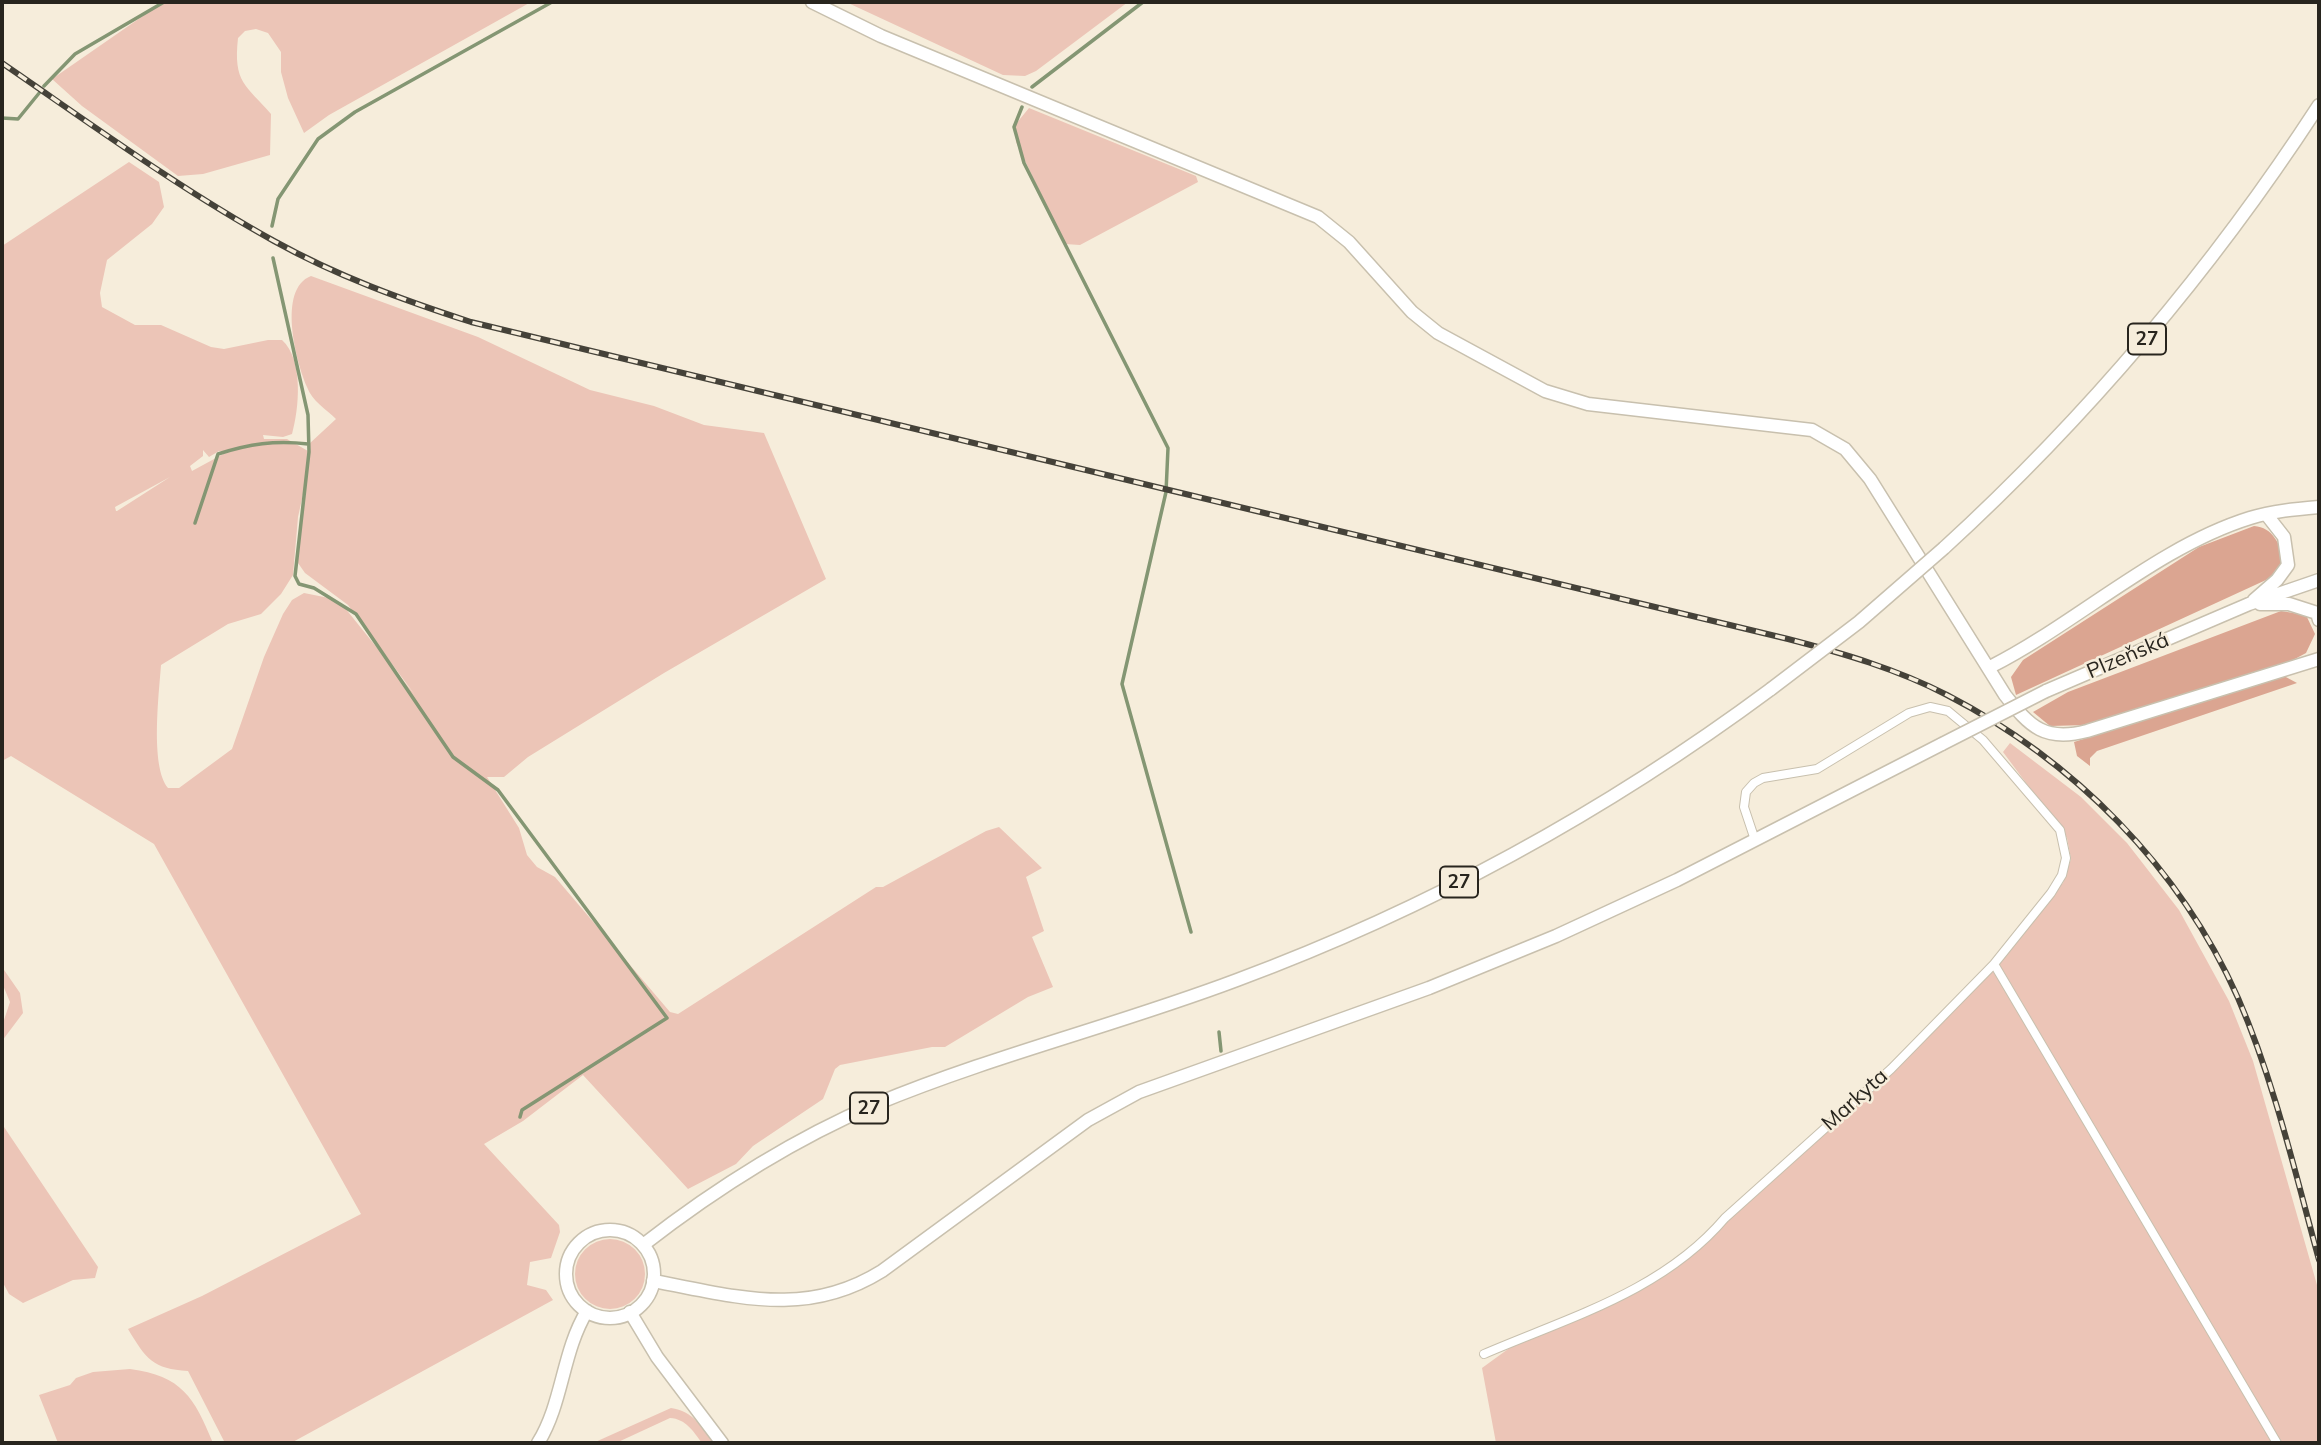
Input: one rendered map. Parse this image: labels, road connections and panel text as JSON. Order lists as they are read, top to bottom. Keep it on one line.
{"streets":{"main road":["27","Plzeňská"],"street":["Markyta"]},"crossings":[["27","Plzeňská"],["Plzeňská","Markyta"]]}
